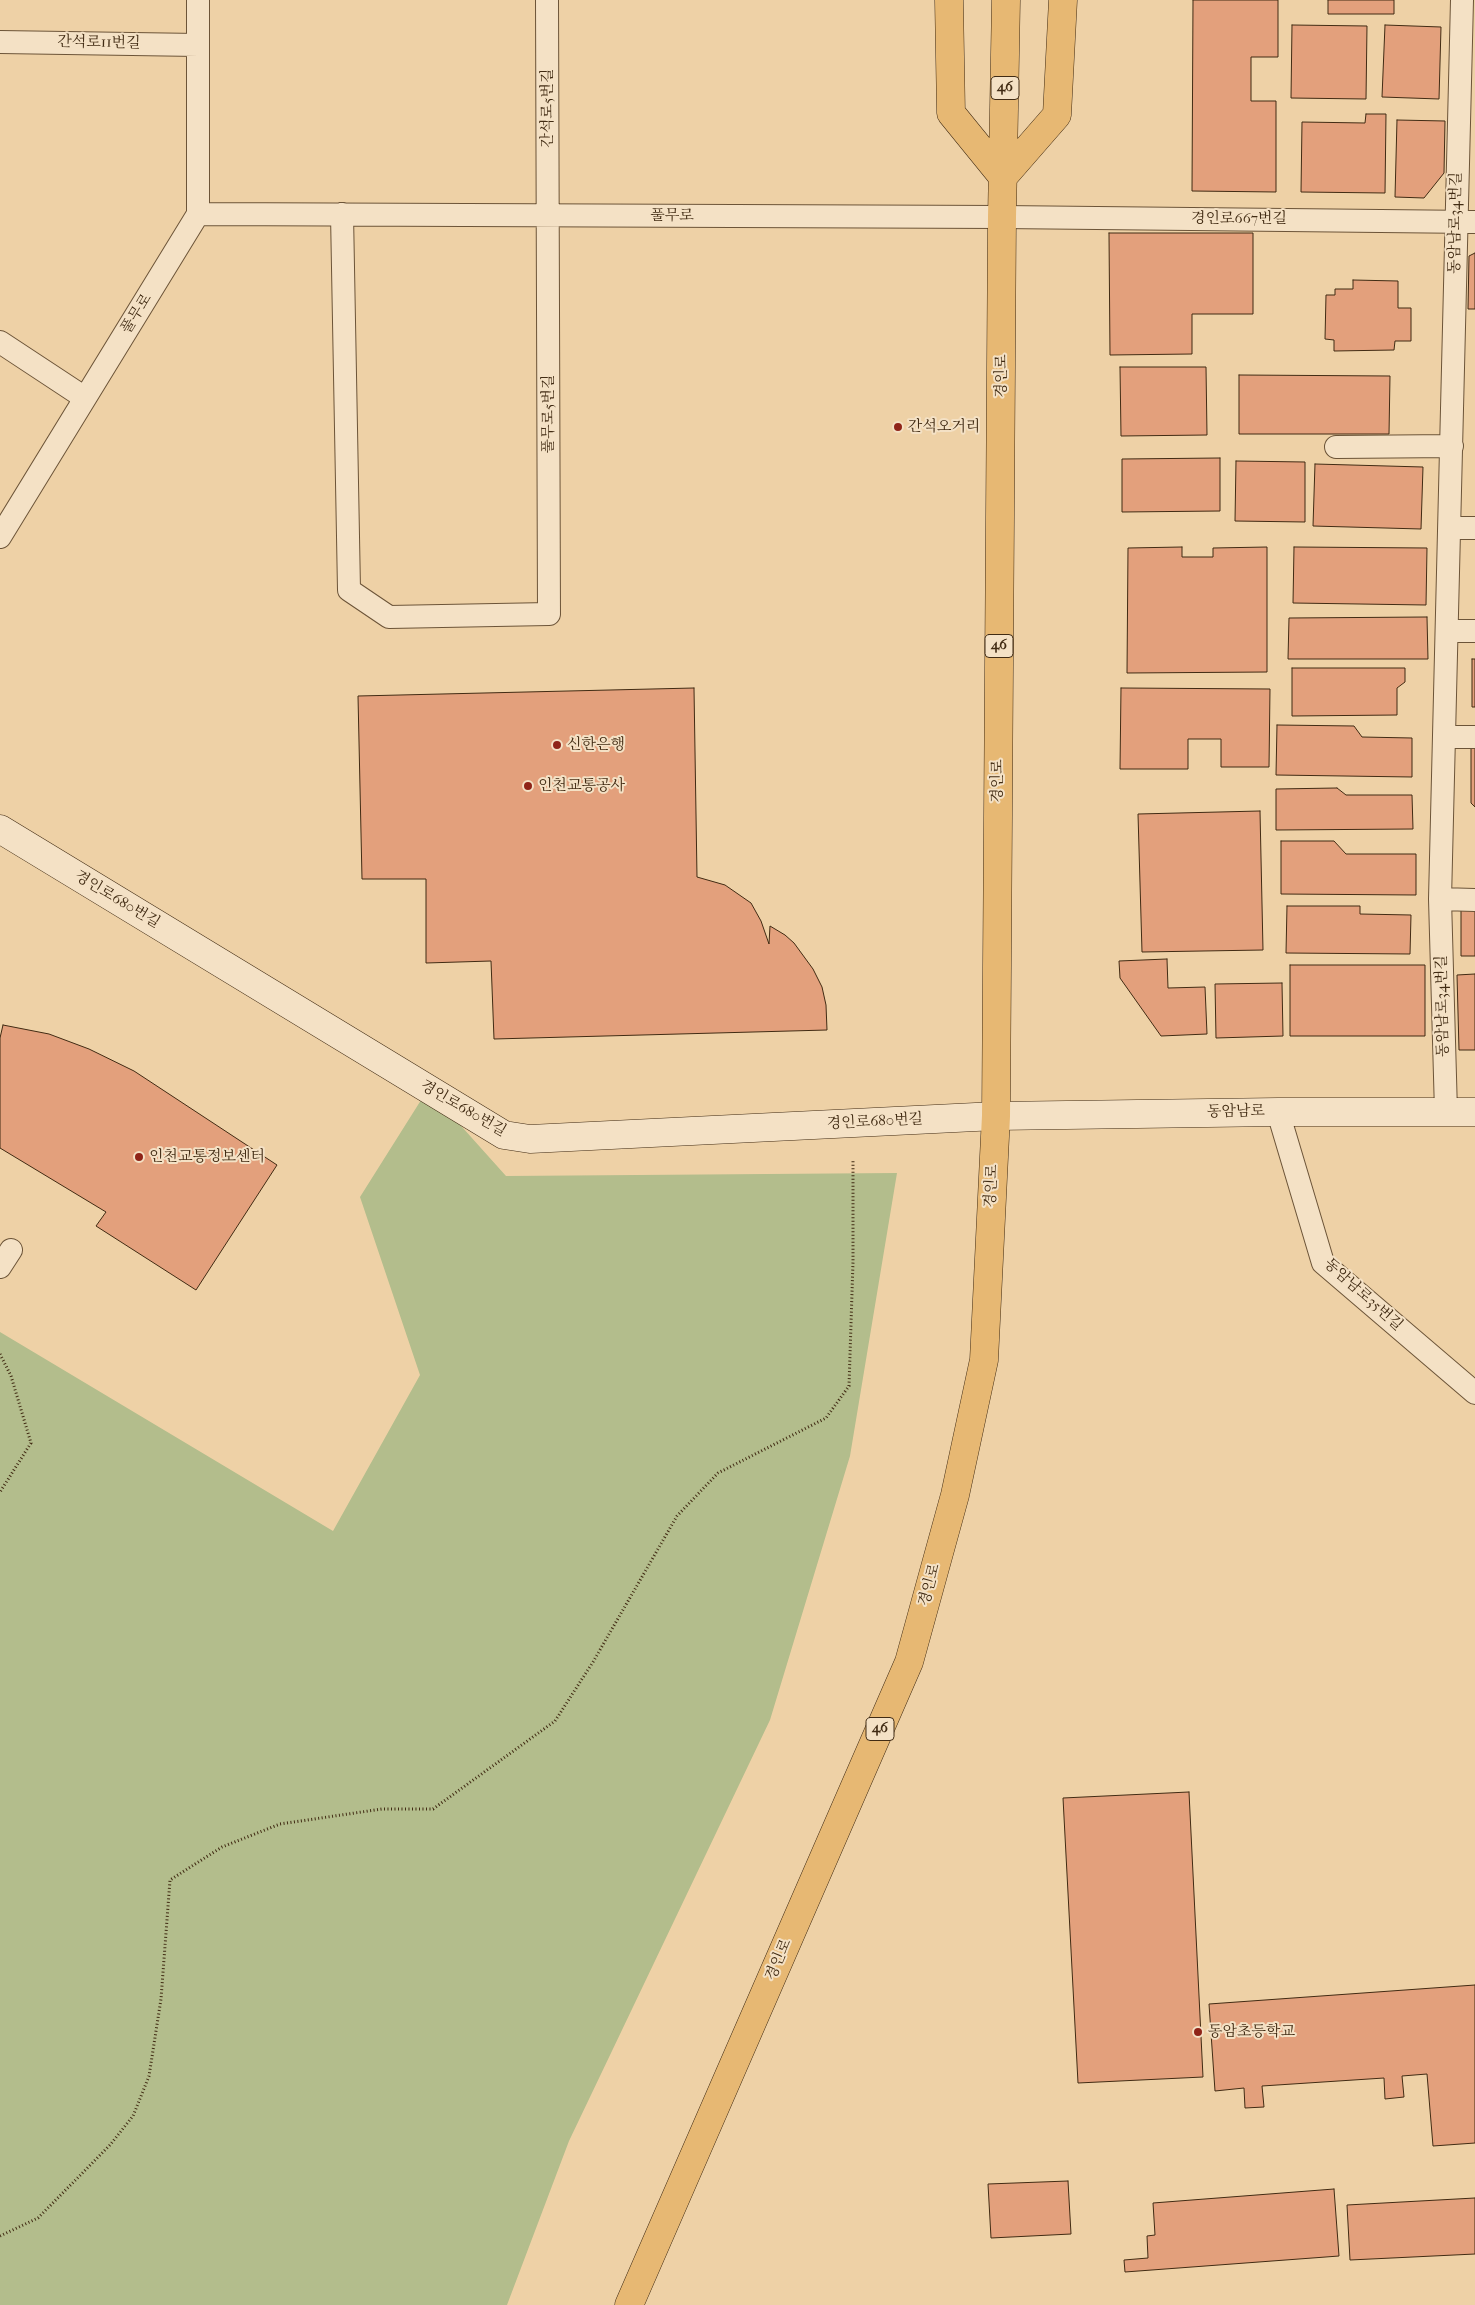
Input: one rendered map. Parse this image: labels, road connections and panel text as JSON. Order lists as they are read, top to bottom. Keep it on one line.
{"streets":{"main road":["46","경인로"],"street":["경인로680번길","동암남로"],"lane":["간석로11번길","간석로5번길","풀무로","경인로667번길","동암남로34번길","풀무로5번길","동암남로35번길"]},"crossings":[["간석로5번길","풀무로"],["간석로5번길","풀무로5번길"],["풀무로","경인로667번길"],["풀무로","경인로"],["풀무로","풀무로5번길"],["경인로667번길","동암남로34번길"],["경인로667번길","경인로"],["동암남로34번길","동암남로"],["경인로","경인로680번길"],["경인로","동암남로"],["경인로680번길","동암남로"],["동암남로","동암남로35번길"]],"places":["간석오거리","신한은행","인천교통공사","인천교통정보센터","동암초등학교"]}
